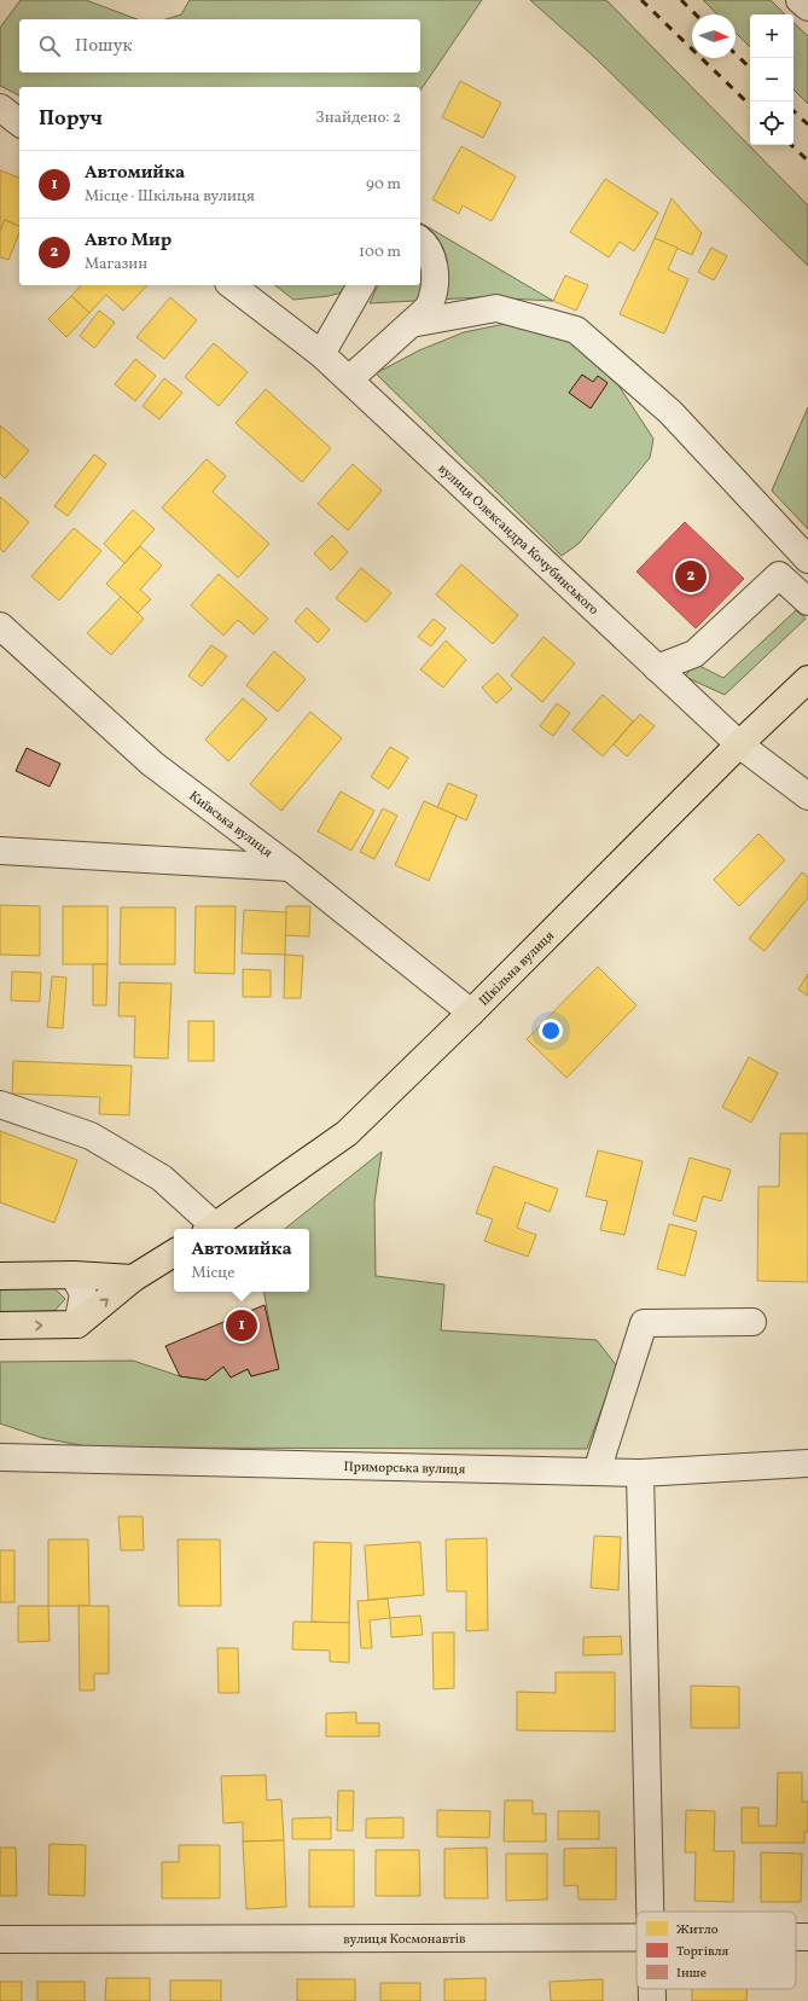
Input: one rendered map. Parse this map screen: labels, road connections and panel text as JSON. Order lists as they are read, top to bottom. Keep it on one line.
{"streets":{"main road":["Шкільна вулиця"],"street":["вулиця Олександра Кочубинського","Київська вулиця","Приморська вулиця","вулиця Космонавтів"]},"crossings":[["вулиця Олександра Кочубинського","Шкільна вулиця"],["Київська вулиця","Шкільна вулиця"]],"legend":["Житло","Торгівля","Інше"],"north":"right","page":{"map_buttons":["+","−"],"search":"Пошук","heading":["Поруч","Знайдено: 2"],"list":[{"mark":"1","name":"Автомийка","note":"Місце · Шкільна вулиця","value":"90 m"},{"mark":"2","name":"Авто Мир","note":"Магазин","value":"100 m"}],"pins":["2","1"],"popup":["Автомийка","Місце"]}}
